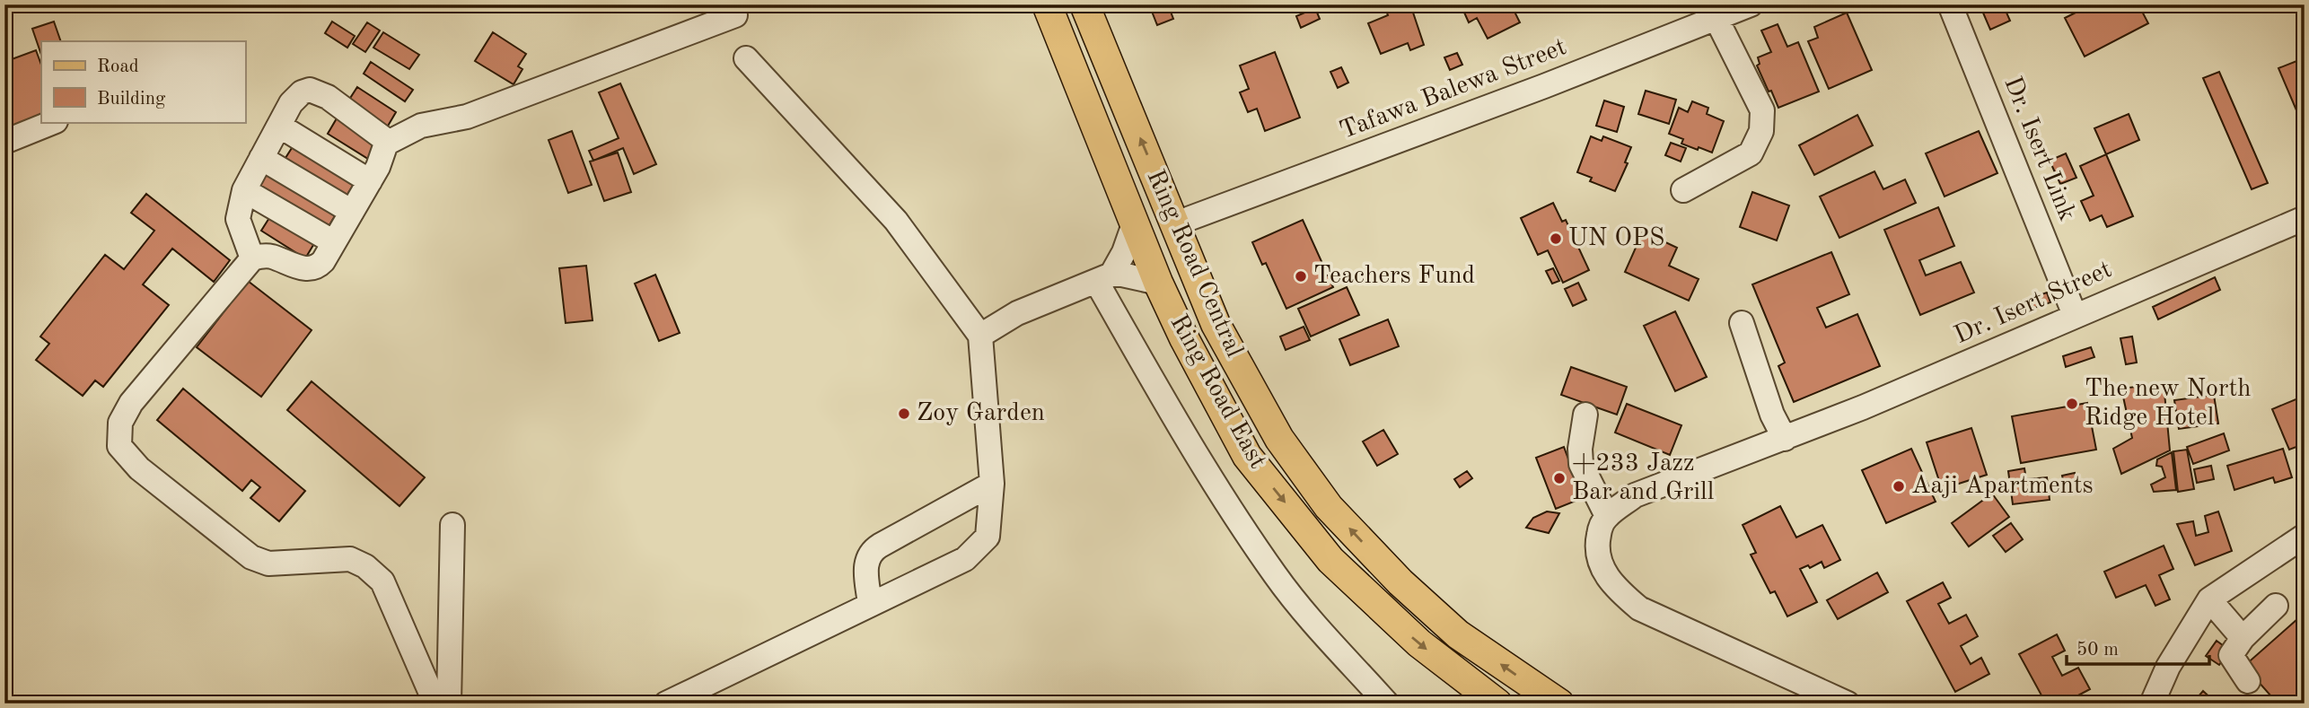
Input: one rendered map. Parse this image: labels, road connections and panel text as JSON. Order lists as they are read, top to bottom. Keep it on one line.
{"streets":{"main road":["Ring Road Central","Ring Road East"],"street":["Tafawa Balewa Street","Dr. Isert Link","Dr. Isert Street"]},"crossings":[["Tafawa Balewa Street","Ring Road Central"],["Dr. Isert Link","Dr. Isert Street"]],"one_way":["Ring Road Central","Ring Road East"],"places":["UN OPS","Teachers Fund","The new North Ridge Hotel","Zoy Garden","+233 Jazz Bar and Grill","Aaji Apartments"],"legend":["Road","Building"],"scale_bar":"50 m"}
